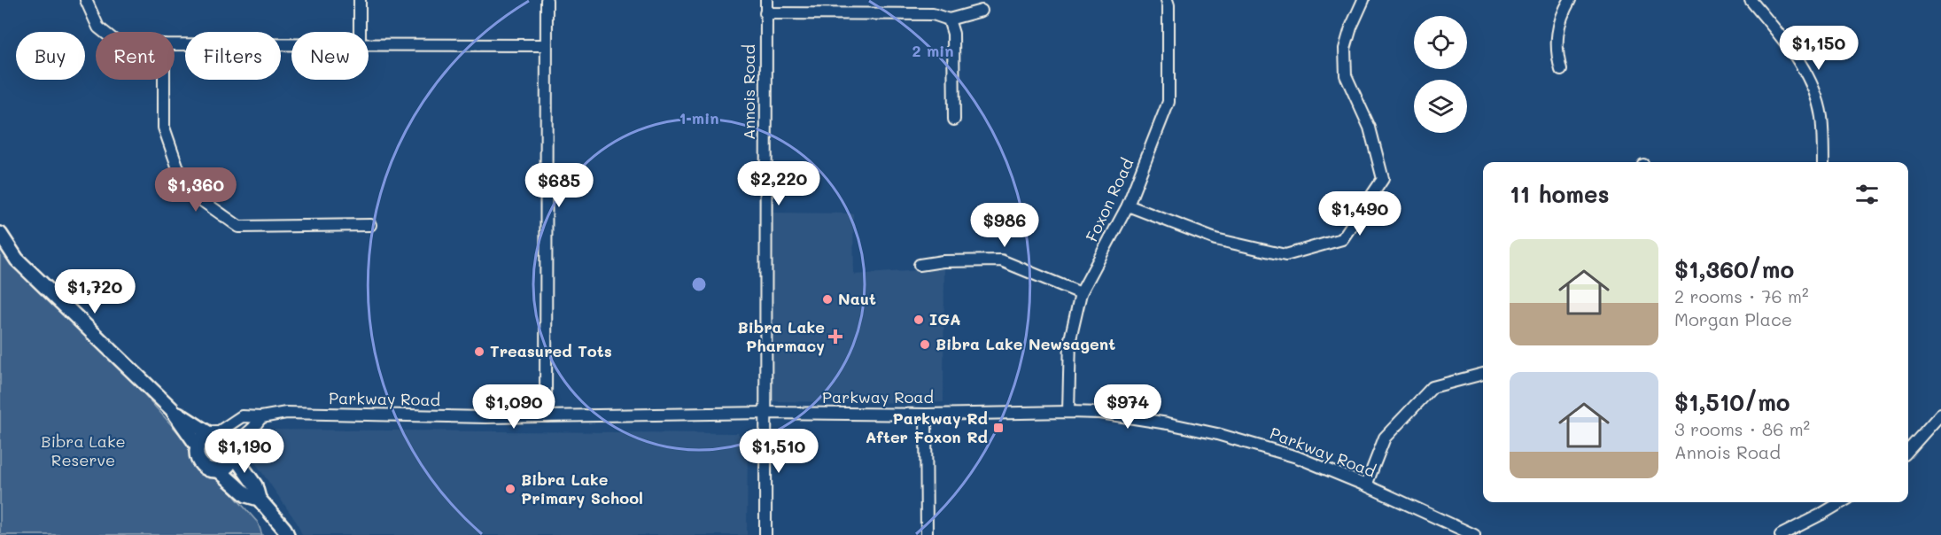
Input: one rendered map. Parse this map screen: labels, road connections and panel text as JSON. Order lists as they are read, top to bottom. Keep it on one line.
{"streets":{"street":["Annois Road","Foxon Road","Parkway Road"]},"crossings":[["Annois Road","Parkway Road"],["Foxon Road","Parkway Road"]],"parks":["Bibra Lake Reserve"],"places":{"other":["Naut","IGA","Bibra Lake Newsagent","Treasured Tots","Bibra Lake Primary School"],"health":["Bibra Lake Pharmacy"],"transit":["Parkway Rd After Foxon Rd"]},"page":{"price":["$1,150","$2,220","$685","$1,360","$1,490","$986","$1,720","$1,090","$974","$1,190","$1,510"],"chip":["Buy","Rent","Filters","New"],"heading":"11 homes","list":[{"name":"$1,360/mo","note":"2 rooms · 76 m² · Morgan Place"},{"name":"$1,510/mo","note":"3 rooms · 86 m² · Annois Road"}]},"rings":["2 min","1 min"]}
